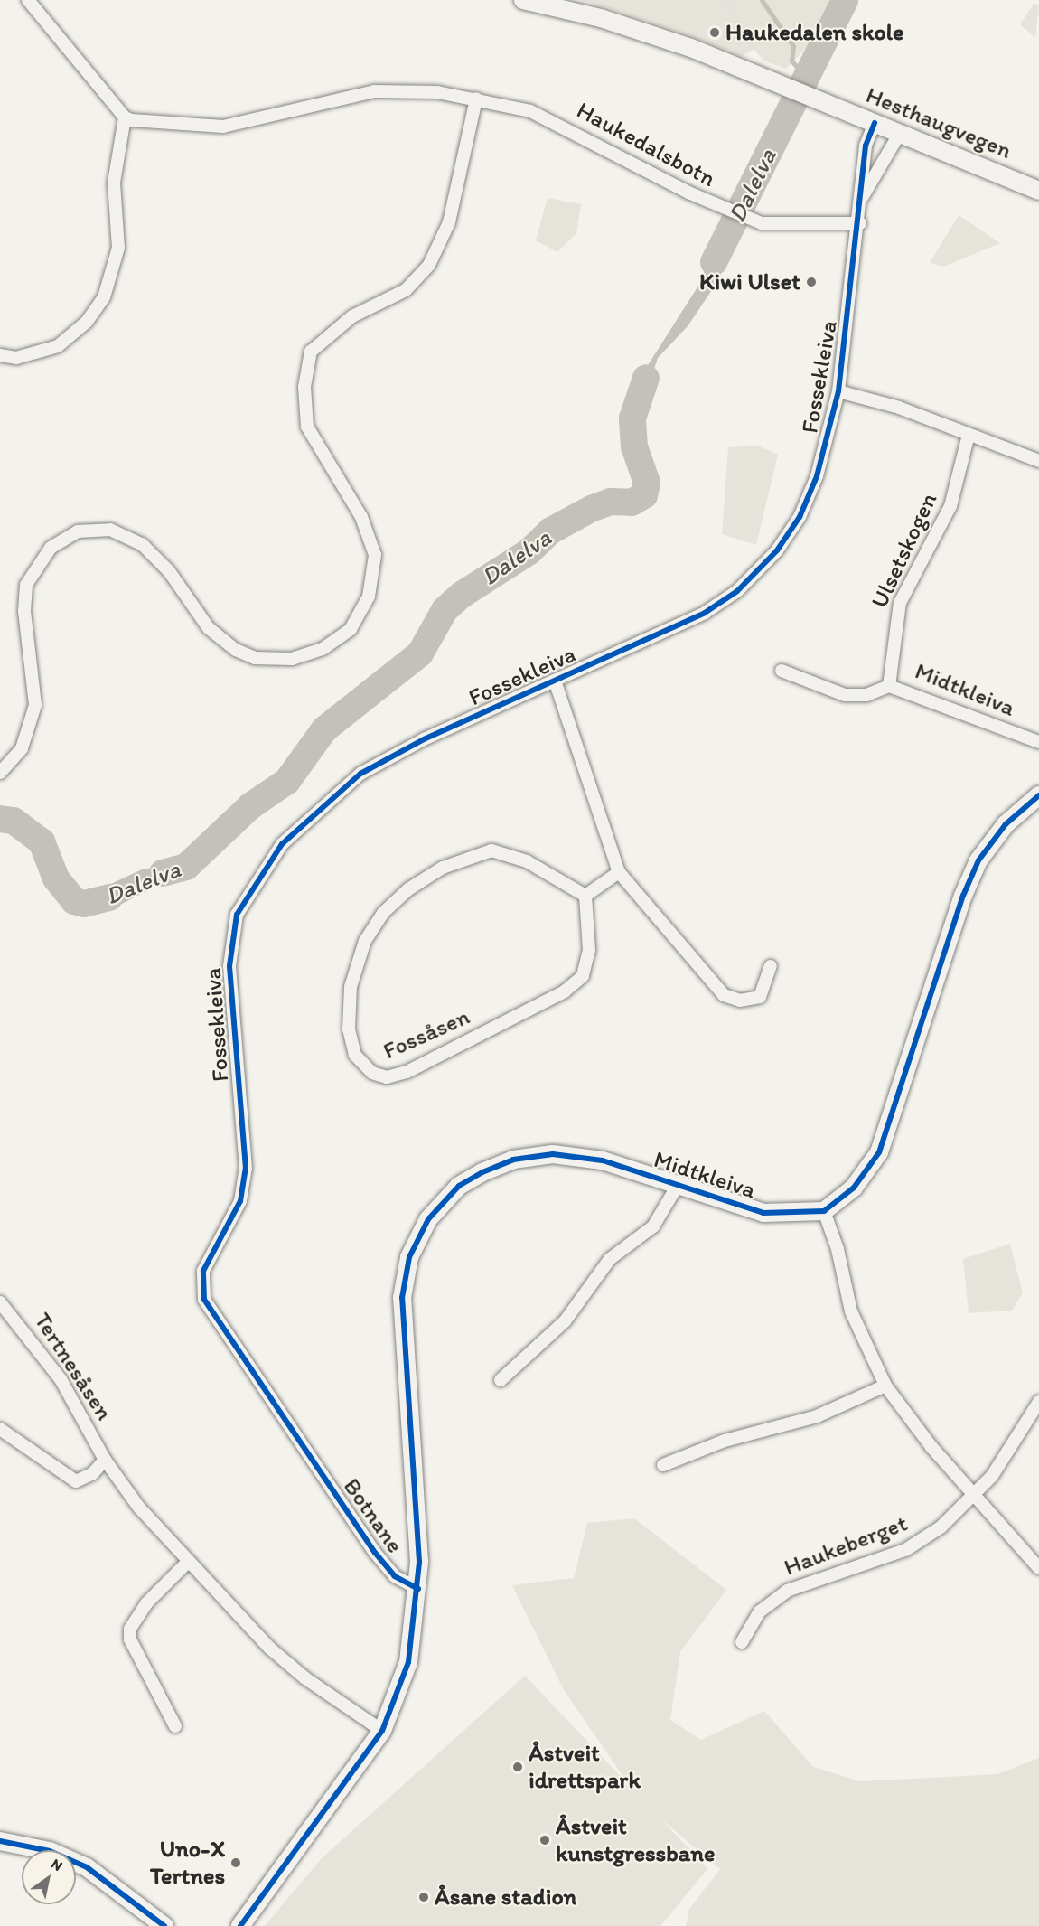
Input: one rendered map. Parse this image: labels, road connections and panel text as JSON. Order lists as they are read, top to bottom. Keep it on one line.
{"streets":{"street":["Hesthaugvegen","Haukedalsbotn","Fossekleiva","Ulsetskogen","Midtkleiva","Fossåsen","Tertnesåsen","Botnane","Haukeberget"]},"crossings":[["Hesthaugvegen","Fossekleiva"],["Haukedalsbotn","Fossekleiva"],["Fossekleiva","Botnane"],["Ulsetskogen","Midtkleiva"],["Midtkleiva","Botnane"]],"water":["Dalelva"],"places":["Haukedalen skole","Kiwi Ulset","Åstveit idrettspark","Åstveit kunstgressbane","Uno-X Tertnes","Åsane stadion"],"north":"top right"}
